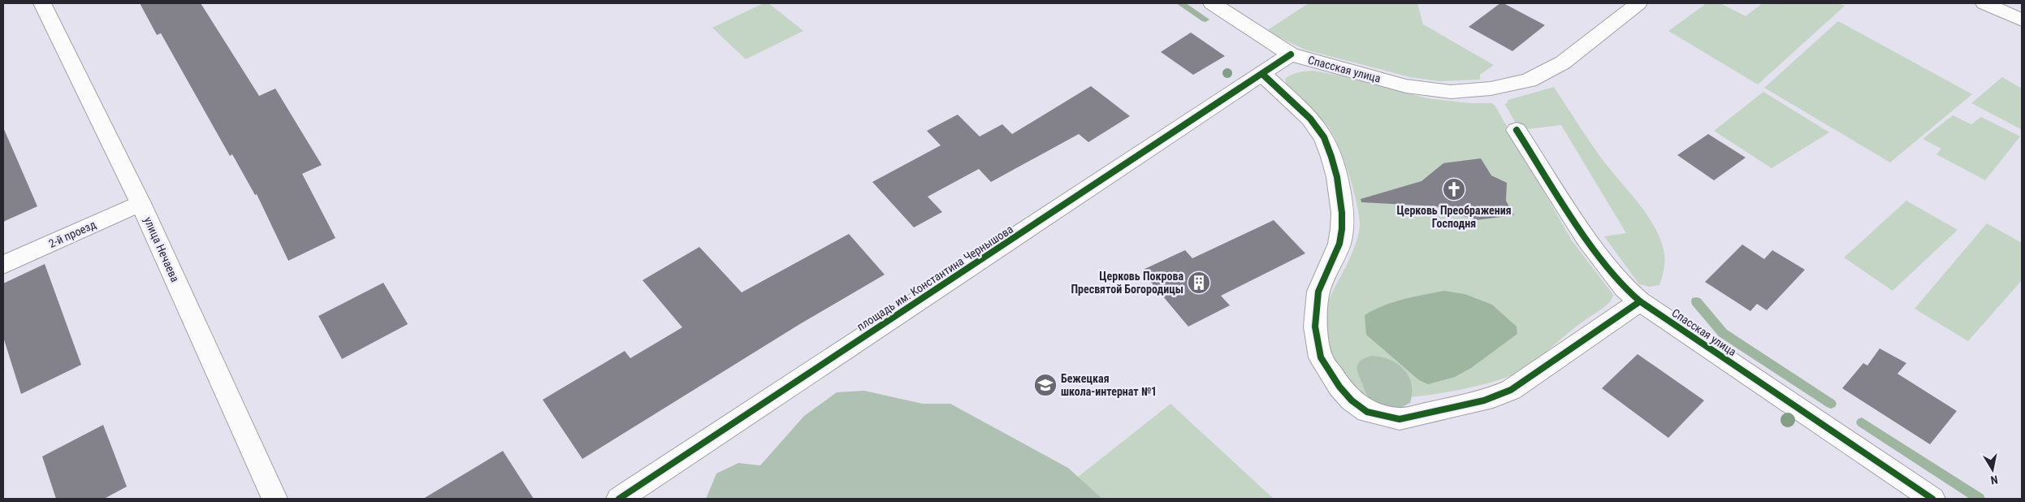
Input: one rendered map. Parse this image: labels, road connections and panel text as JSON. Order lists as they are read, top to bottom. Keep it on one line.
{"streets":{"street":["Спасская улица","2-й проезд","улица Нечаева","площадь им. Константина Чернышова"]},"crossings":[["Спасская улица","площадь им. Константина Чернышова"],["2-й проезд","улица Нечаева"]],"places":{"church":["Церковь Преображения Господня"],"building":["Церковь Покрова Пресвятой Богородицы"],"school or university":["Бежецкая школа-интернат №1"]},"north":"bottom"}
